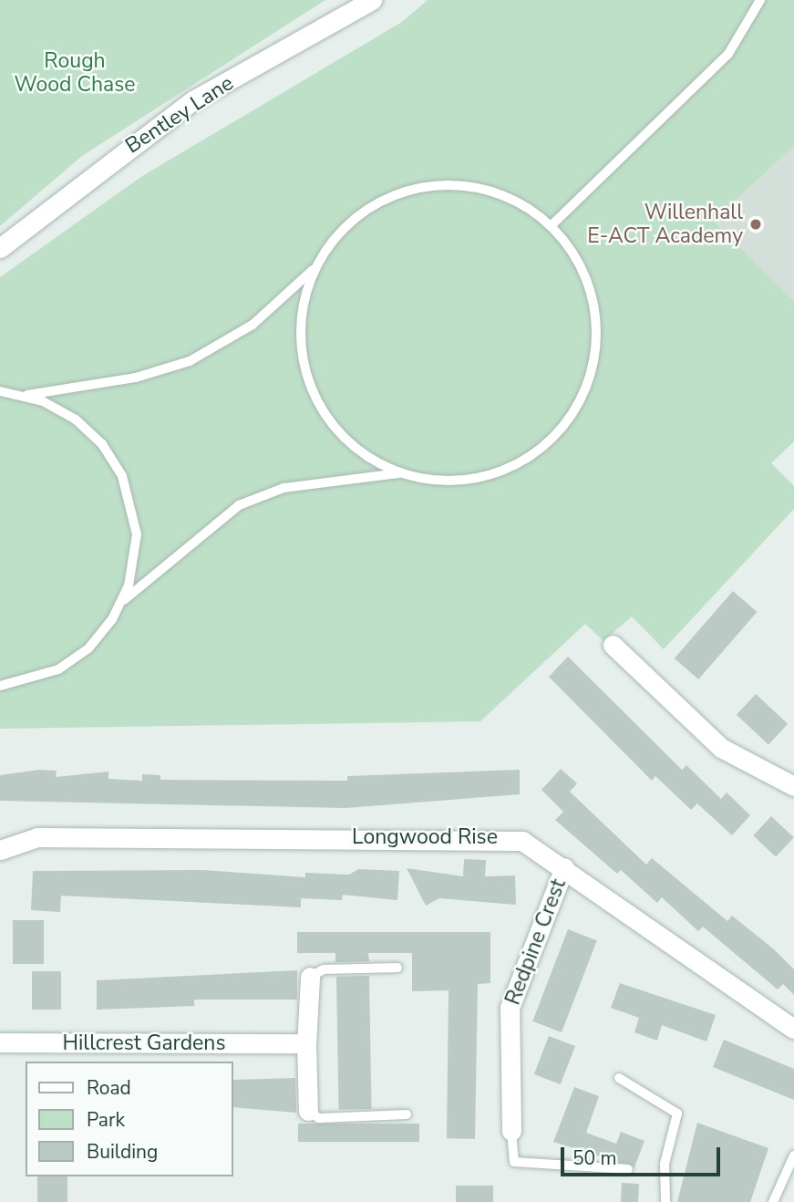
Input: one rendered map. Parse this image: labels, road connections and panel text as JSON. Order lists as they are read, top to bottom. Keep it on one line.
{"streets":{"street":["Bentley Lane","Longwood Rise","Redpine Crest","Hillcrest Gardens"]},"crossings":[["Longwood Rise","Redpine Crest"]],"parks":["Rough Wood Chase"],"places":["Willenhall E-ACT Academy"],"legend":["Road","Park","Building"],"scale_bar":"50 m"}
